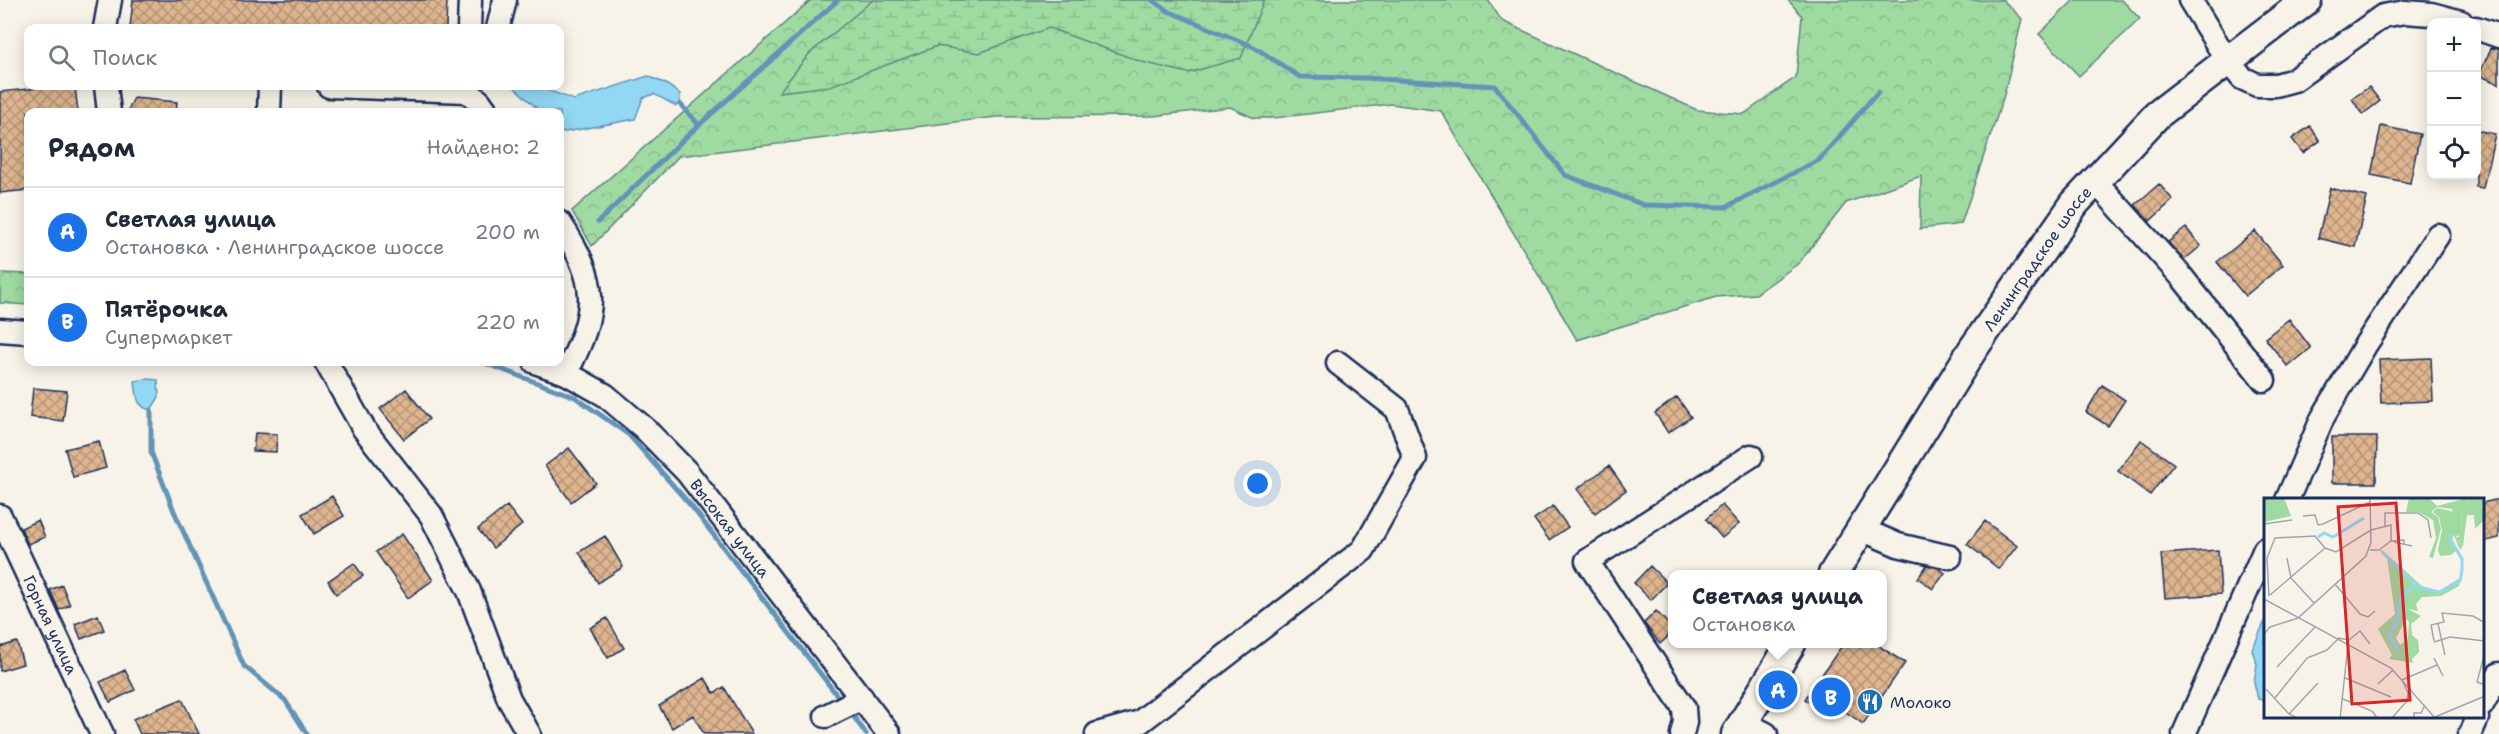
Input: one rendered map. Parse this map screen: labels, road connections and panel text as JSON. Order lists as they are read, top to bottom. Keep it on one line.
{"streets":{"main road":["Ленинградское шоссе"],"street":["Высокая улица","Горная улица"]},"places":{"restaurant":["Молоко"]},"page":{"map_buttons":["+","−"],"search":"Поиск","heading":["Рядом","Найдено: 2"],"list":[{"mark":"A","name":"Светлая улица","note":"Остановка · Ленинградское шоссе","value":"200 m"},{"mark":"B","name":"Пятёрочка","note":"Супермаркет","value":"220 m"}],"popup":["Светлая улица","Остановка"],"pins":["A","B"]}}
